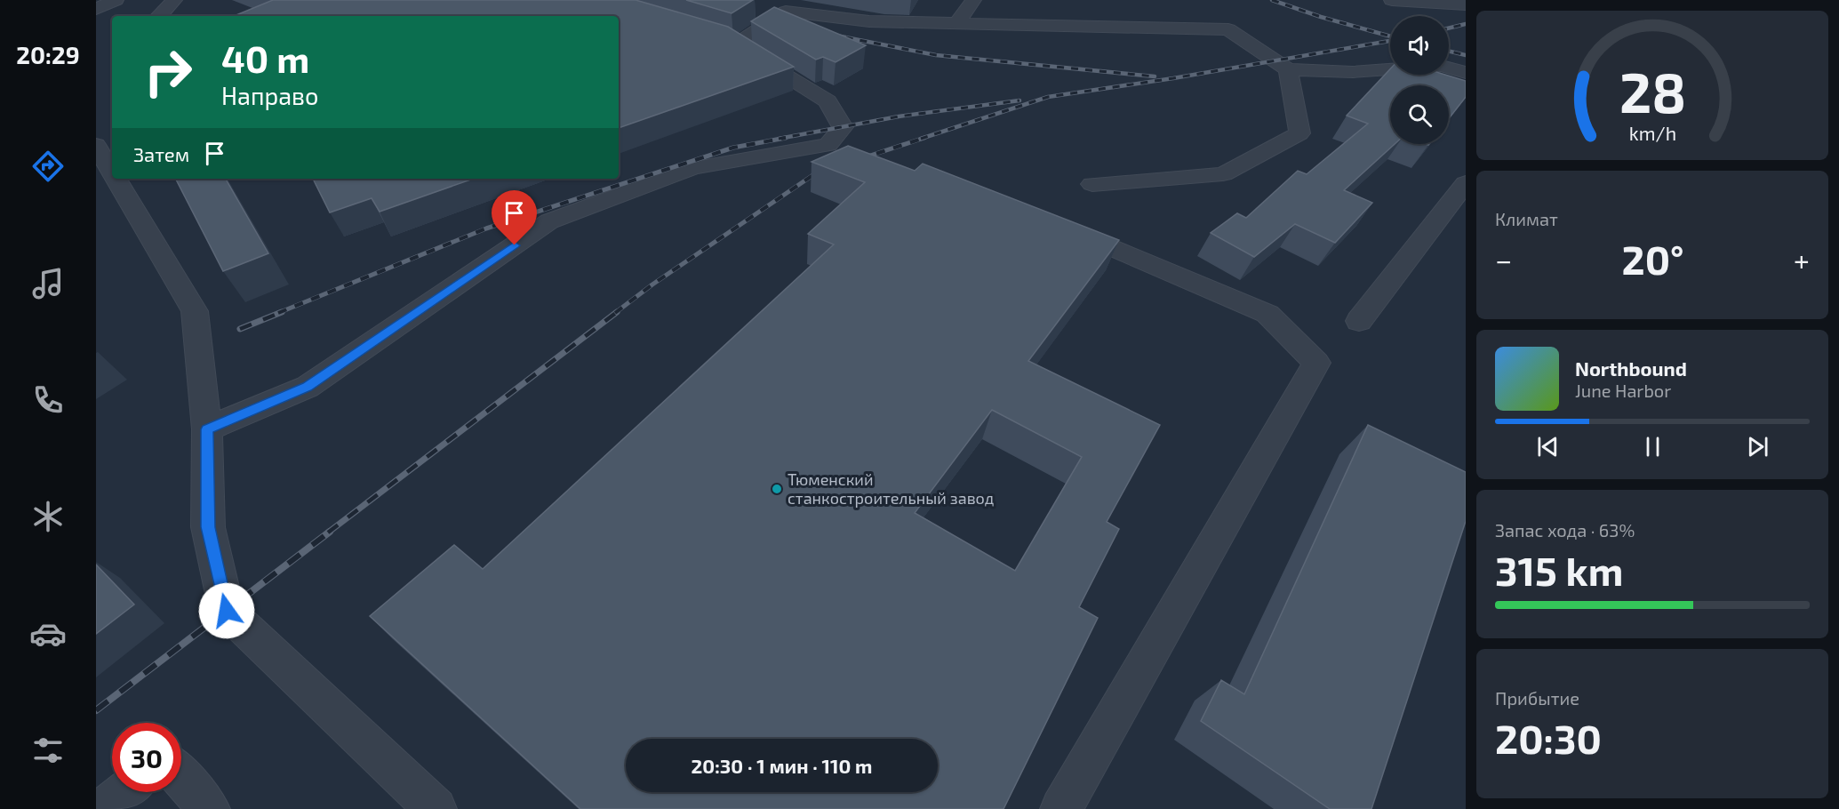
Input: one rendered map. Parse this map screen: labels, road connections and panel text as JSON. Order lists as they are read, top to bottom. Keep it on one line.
{"places":["Тюменский станкостроительный завод"],"page":{"tabs":"20:29","turn":["40 m","Направо"],"then":"Затем","tile":["Климат",["Запас хода · 63%","315 km"],["Прибытие","20:30"]],"heat":["−","20°","+"],"song":["Northbound","June Harbor"],"limit":"30","trip":"20:30 · 1 мин · 110 m","gauge":["28","km/h"]}}
